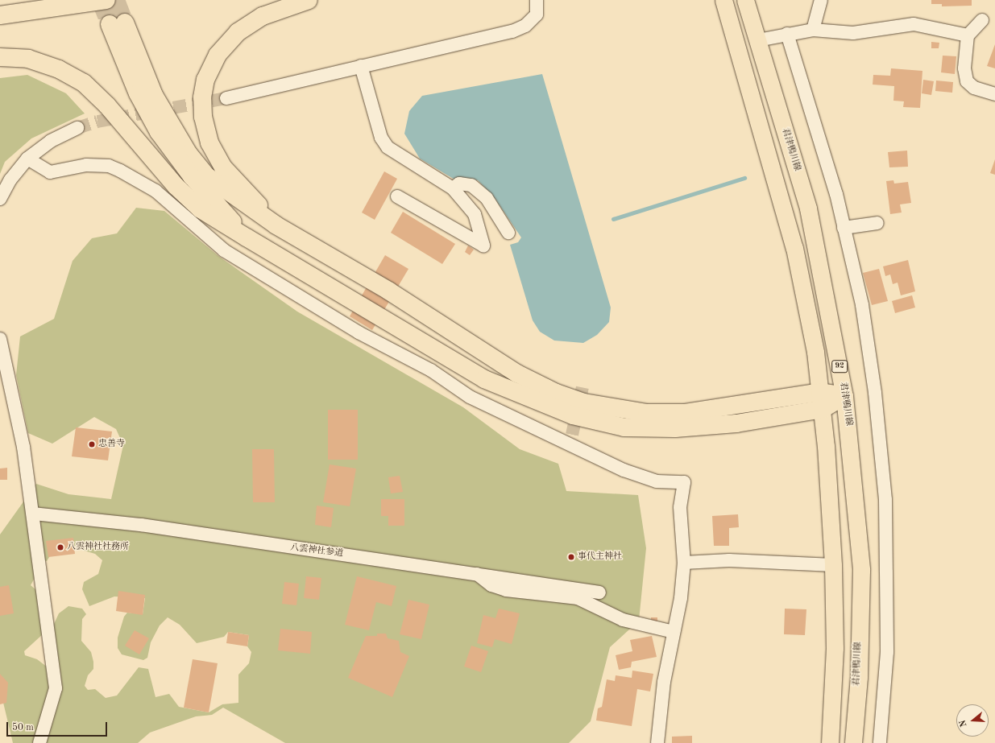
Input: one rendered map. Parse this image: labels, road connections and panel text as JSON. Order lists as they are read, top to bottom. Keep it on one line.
{"streets":{"main road":["君津鴨川線","92"],"street":["八雲神社参道"]},"places":["忠善寺","八雲神社社務所","事代主神社"],"scale_bar":"50 m","north":"left"}
